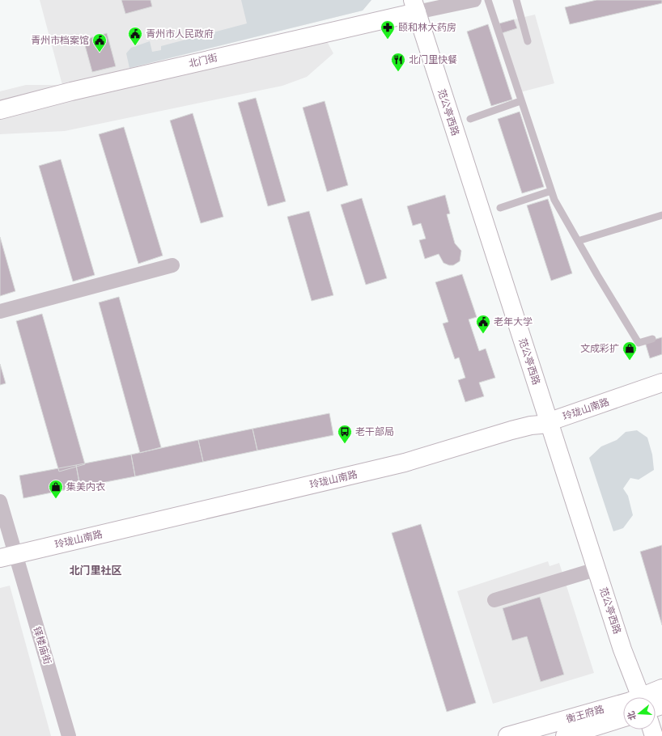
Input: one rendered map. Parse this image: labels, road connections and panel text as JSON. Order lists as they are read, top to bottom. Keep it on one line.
{"streets":{"main road":["北门街","范公亭西路","玲珑山南路","衡王府路"],"street":["铎楼庙街"]},"crossings":[["北门街","范公亭西路"],["范公亭西路","玲珑山南路"],["玲珑山南路","铎楼庙街"]],"districts":["北门里社区"],"places":{"pharmacy":["颐和林大药房"],"public building":["青州市人民政府","青州市档案馆","老年大学"],"restaurant":["北门里快餐"],"shop":["文成彩扩","集美内衣"],"bus stop":["老干部局"]},"north":"left"}
